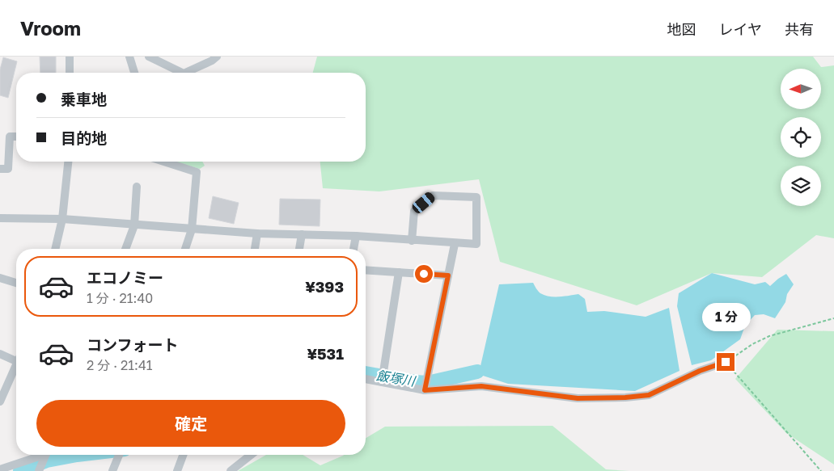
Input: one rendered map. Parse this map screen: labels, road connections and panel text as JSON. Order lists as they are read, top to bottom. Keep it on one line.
{"water":["飯塚川"],"north":"left","page":{"header":"Vroom","nav":["地図","レイヤ","共有"],"banner":["乗車地","目的地"],"list":[{"name":"エコノミー","note":"1 分 · 21:40","value":"¥393"},{"name":"コンフォート","note":"2 分 · 21:41","value":"¥531"}],"bubble":"1 分","buttons":"確定"}}
